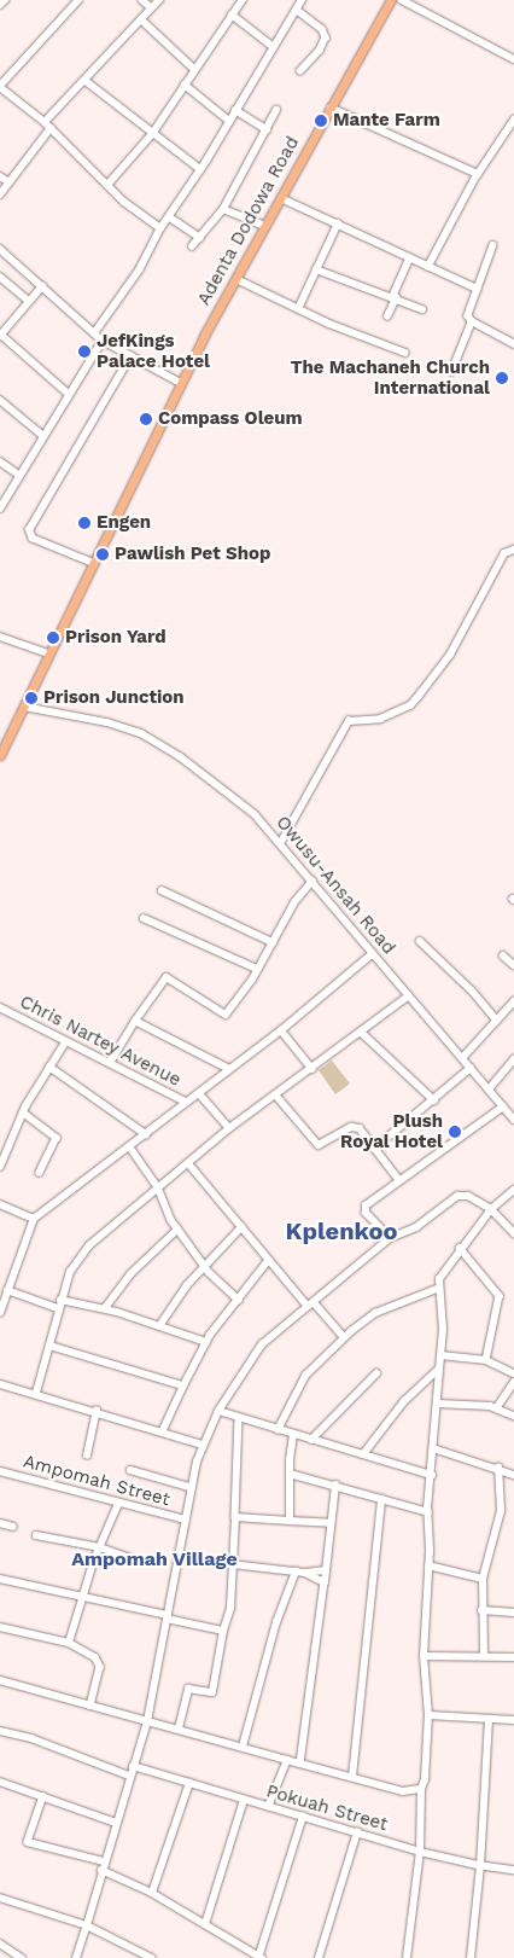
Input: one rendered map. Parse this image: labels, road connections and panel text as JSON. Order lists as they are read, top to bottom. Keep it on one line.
{"streets":{"main road":["Adenta Dodowa Road"],"street":["Owusu-Ansah Road","Chris Nartey Avenue","Ampomah Street","Pokuah Street"]},"crossings":[["Adenta Dodowa Road","Owusu-Ansah Road"]],"districts":["Kplenkoo","Ampomah Village"],"places":["Mante Farm","JefKings Palace Hotel","The Machaneh Church International","Compass Oleum","Engen","Pawlish Pet Shop","Prison Yard","Prison Junction","Plush Royal Hotel"]}
